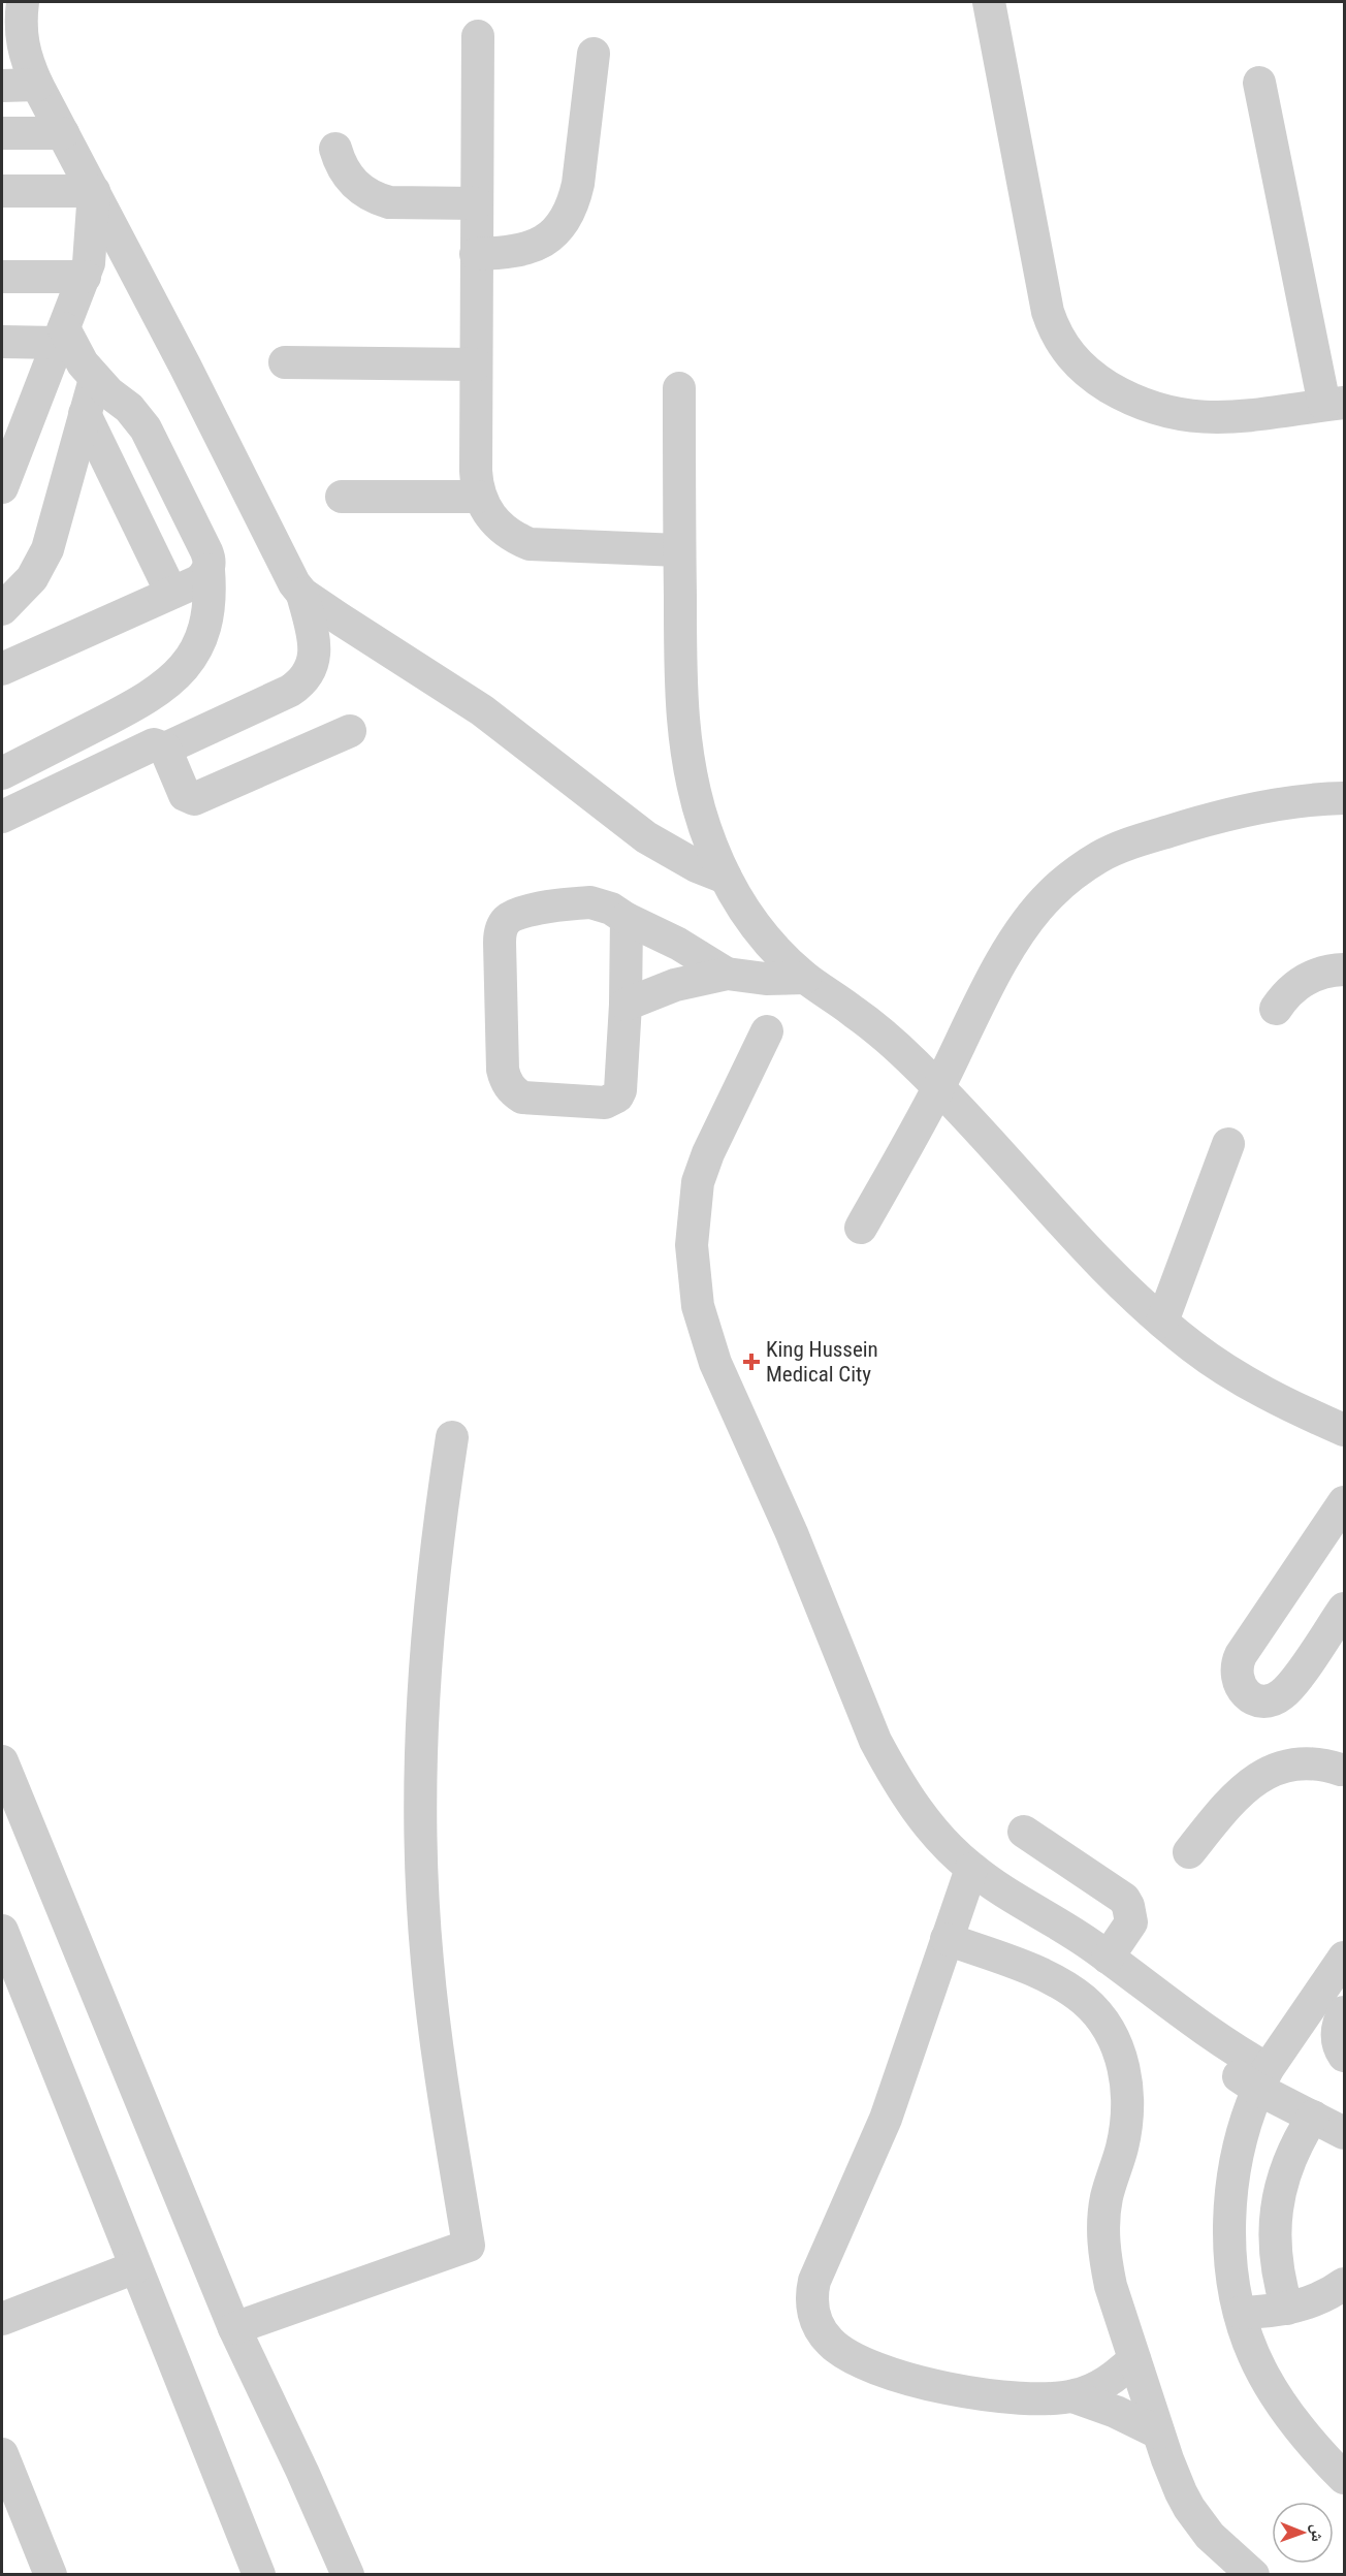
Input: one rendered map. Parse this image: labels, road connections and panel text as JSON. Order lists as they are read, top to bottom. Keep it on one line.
{"places":{"health":["King Hussein Medical City"]},"north":"right"}
